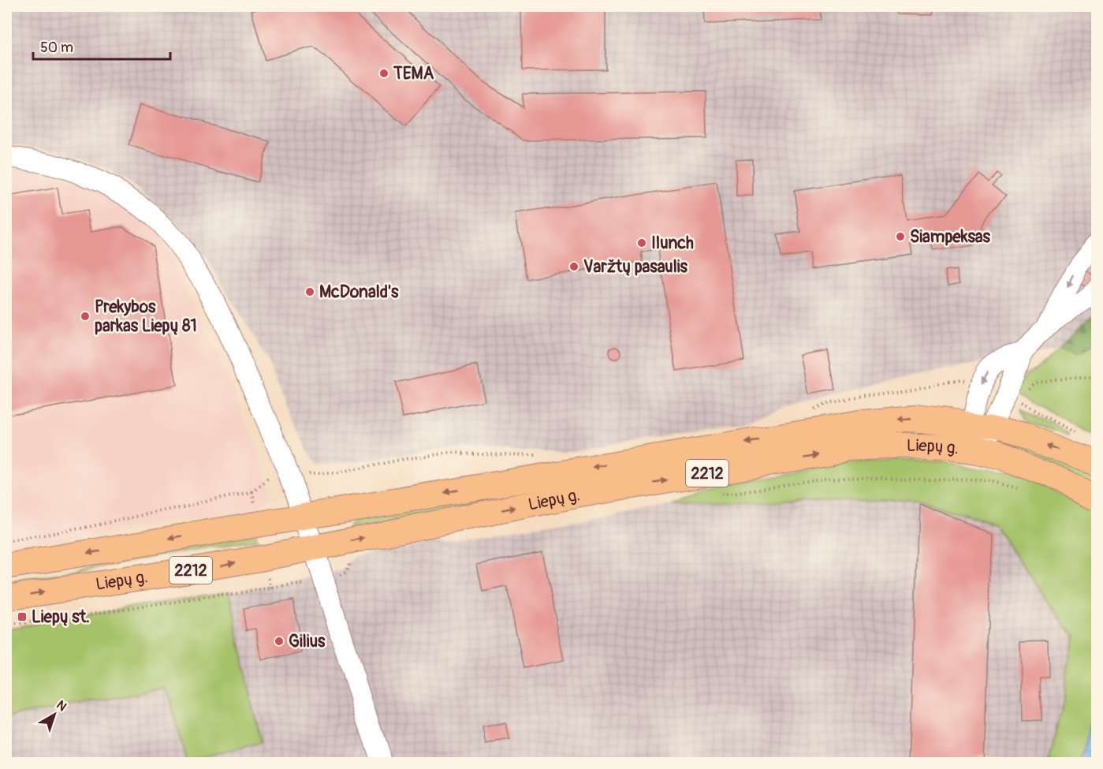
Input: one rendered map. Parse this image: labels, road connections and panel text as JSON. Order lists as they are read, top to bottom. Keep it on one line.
{"streets":{"main road":["Liepų g.","2212"]},"places":{"other":["TEMA","Siampeksas","Ilunch","Varžtų pasaulis","McDonald's","Prekybos parkas Liepų 81","Gilius"],"transit":["Liepų st."]},"scale_bar":"50 m","north":"top right"}
